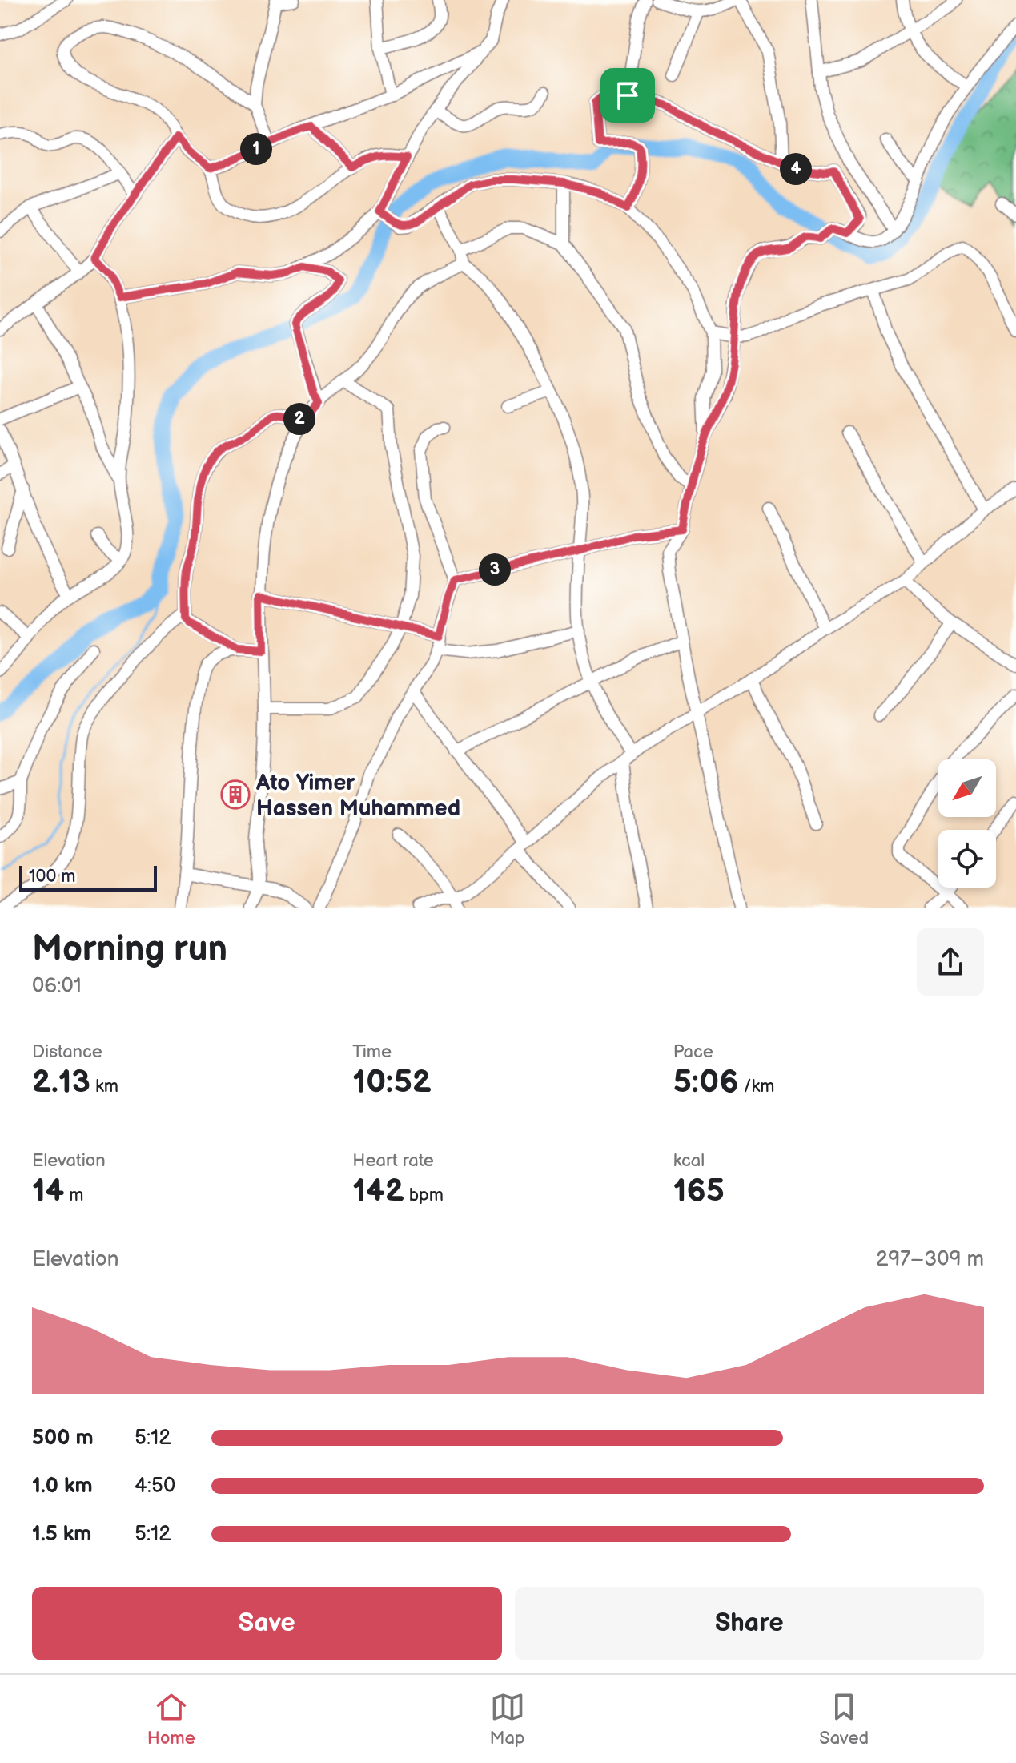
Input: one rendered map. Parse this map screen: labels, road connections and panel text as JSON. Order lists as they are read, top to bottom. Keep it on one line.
{"places":{"building":["Ato Yimer Hassen Muhammed"]},"scale_bar":"100 m","north":"bottom left","page":{"pins":["1","4","2","3"],"scale":"100 m","heading":["Morning run","06:01"],"stats":[["Distance","2.13 km"],["Time","10:52"],["Pace","5:06 /km"],["Elevation","14 m"],["Heart rate","142 bpm"],["kcal","165"]],"chart":["Elevation","297–309 m"],"list":[{"name":"500 m","note":"5:12"},{"name":"1.0 km","note":"4:50"},{"name":"1.5 km","note":"5:12"}],"buttons":["Save","Share"],"tabs":["Home","Map","Saved"]}}
